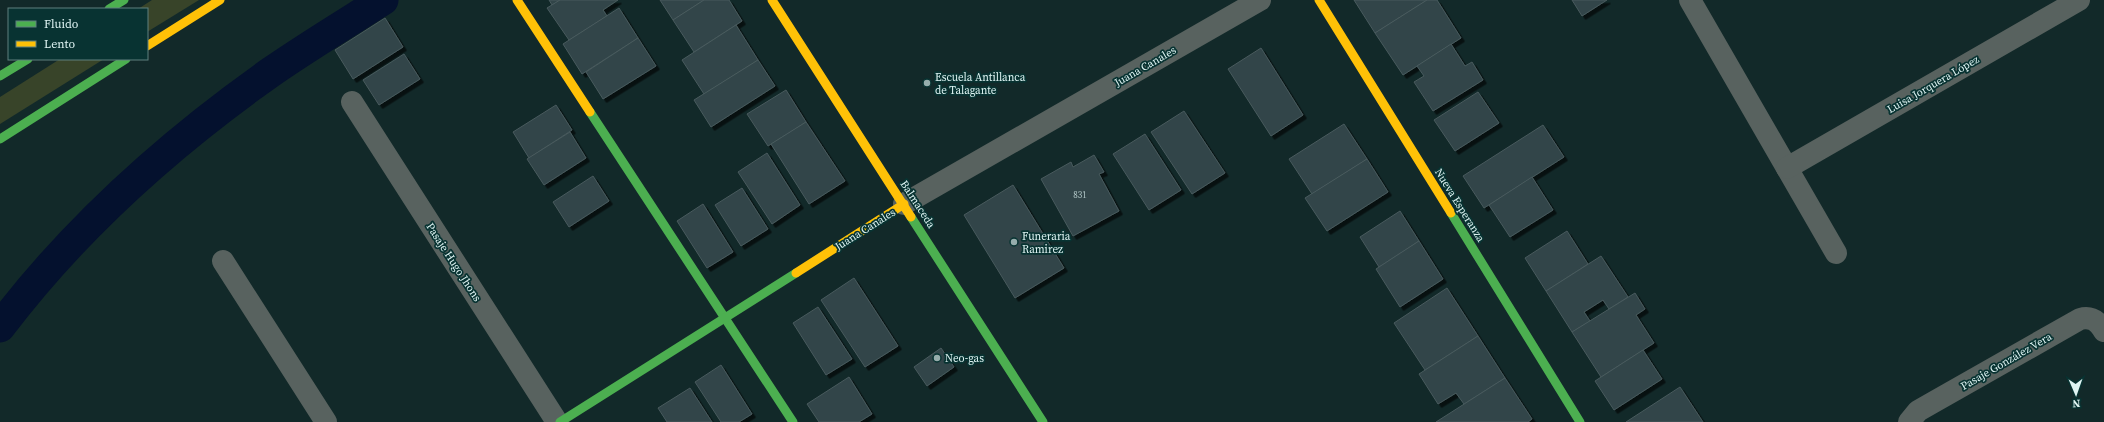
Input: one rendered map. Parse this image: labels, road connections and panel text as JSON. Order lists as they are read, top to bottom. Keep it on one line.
{"streets":{"street":["Juana Canales","Luisa Jorquera López","Balmaceda","Nueva Esperanza","Pasaje Hugo Jhons","Pasaje González Vera"]},"crossings":[["Juana Canales","Balmaceda"]],"places":["Escuela Antillanca de Talagante","Funeraria Ramirez","Neo-gas"],"house_numbers":["831"],"legend":["Fluido","Lento"],"north":"bottom"}
